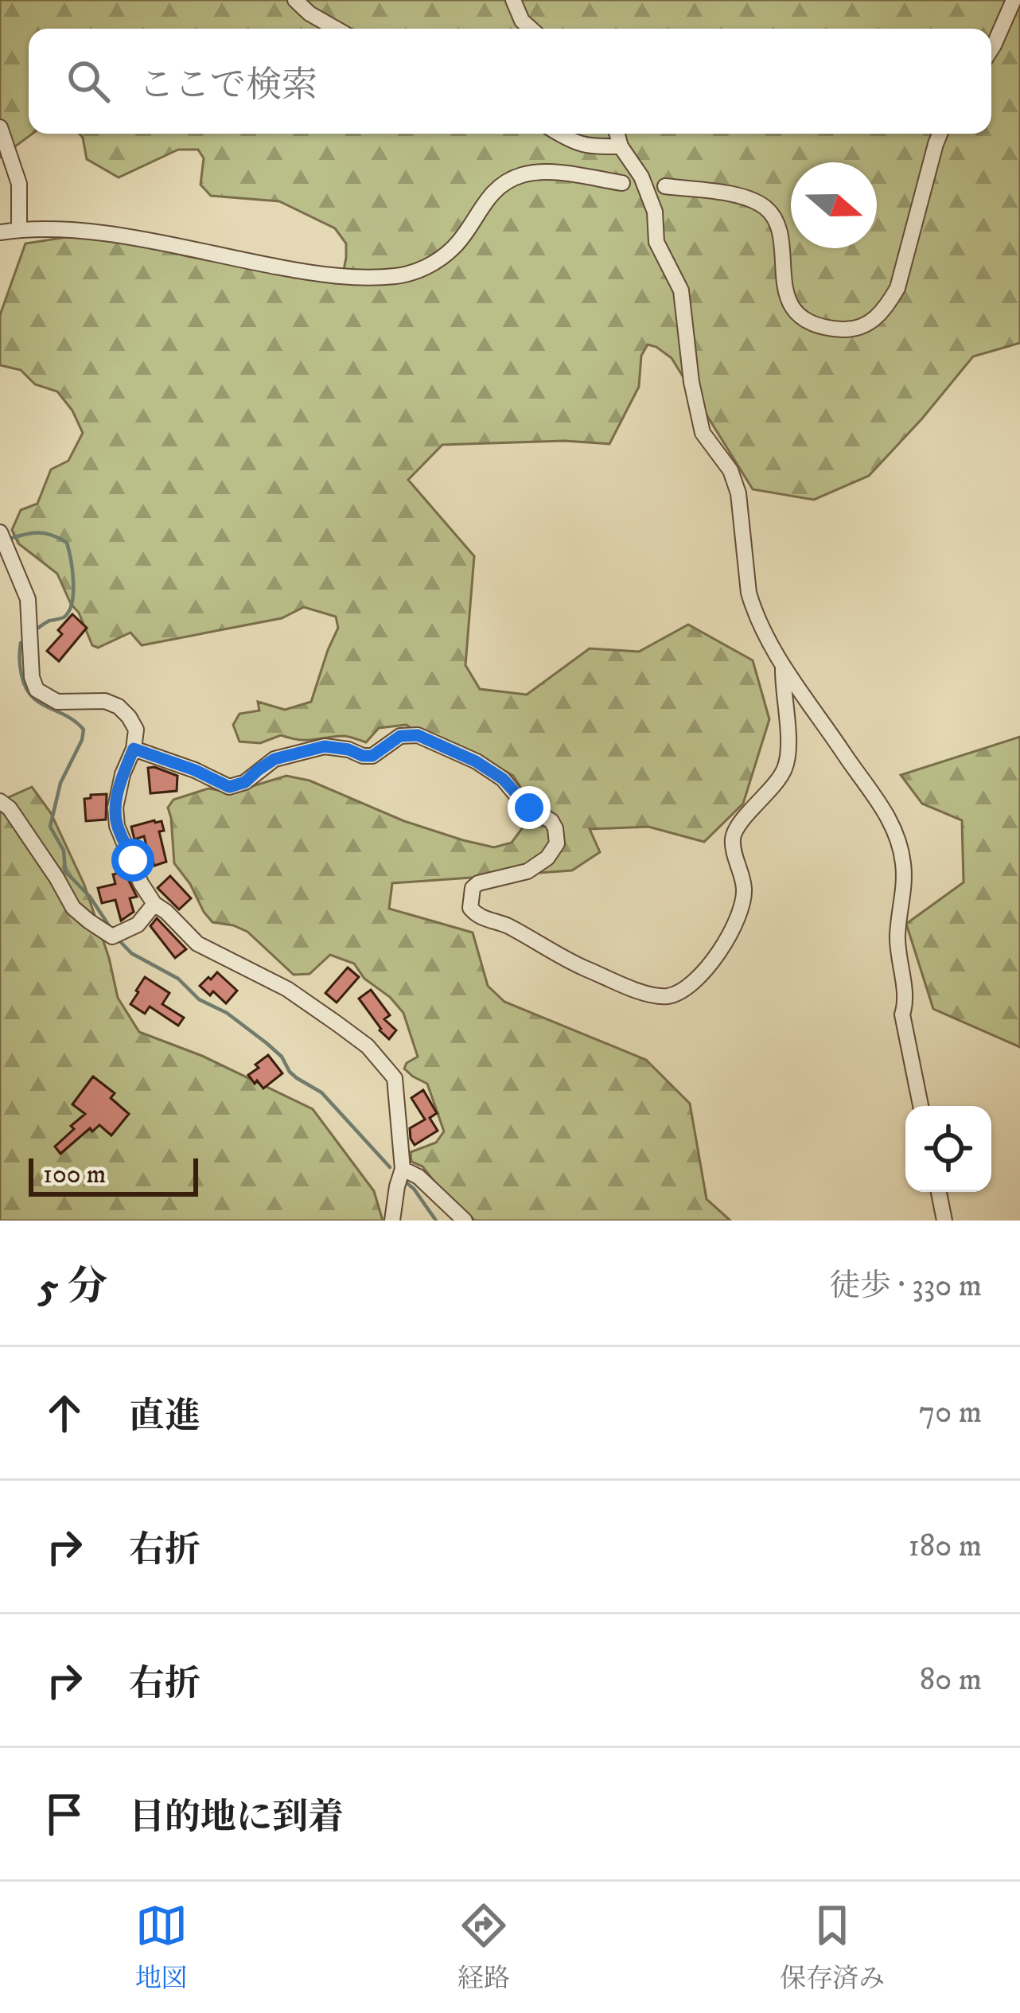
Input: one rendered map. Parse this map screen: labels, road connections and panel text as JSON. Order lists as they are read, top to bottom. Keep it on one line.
{"scale_bar":"100 m","north":"right","page":{"search":"ここで検索","scale":"100 m","heading":["5 分","徒歩 · 330 m"],"list":[["直進","70 m"],["右折","180 m"],["右折","80 m"],"目的地に到着"],"nav":["地図","経路","保存済み"]}}
